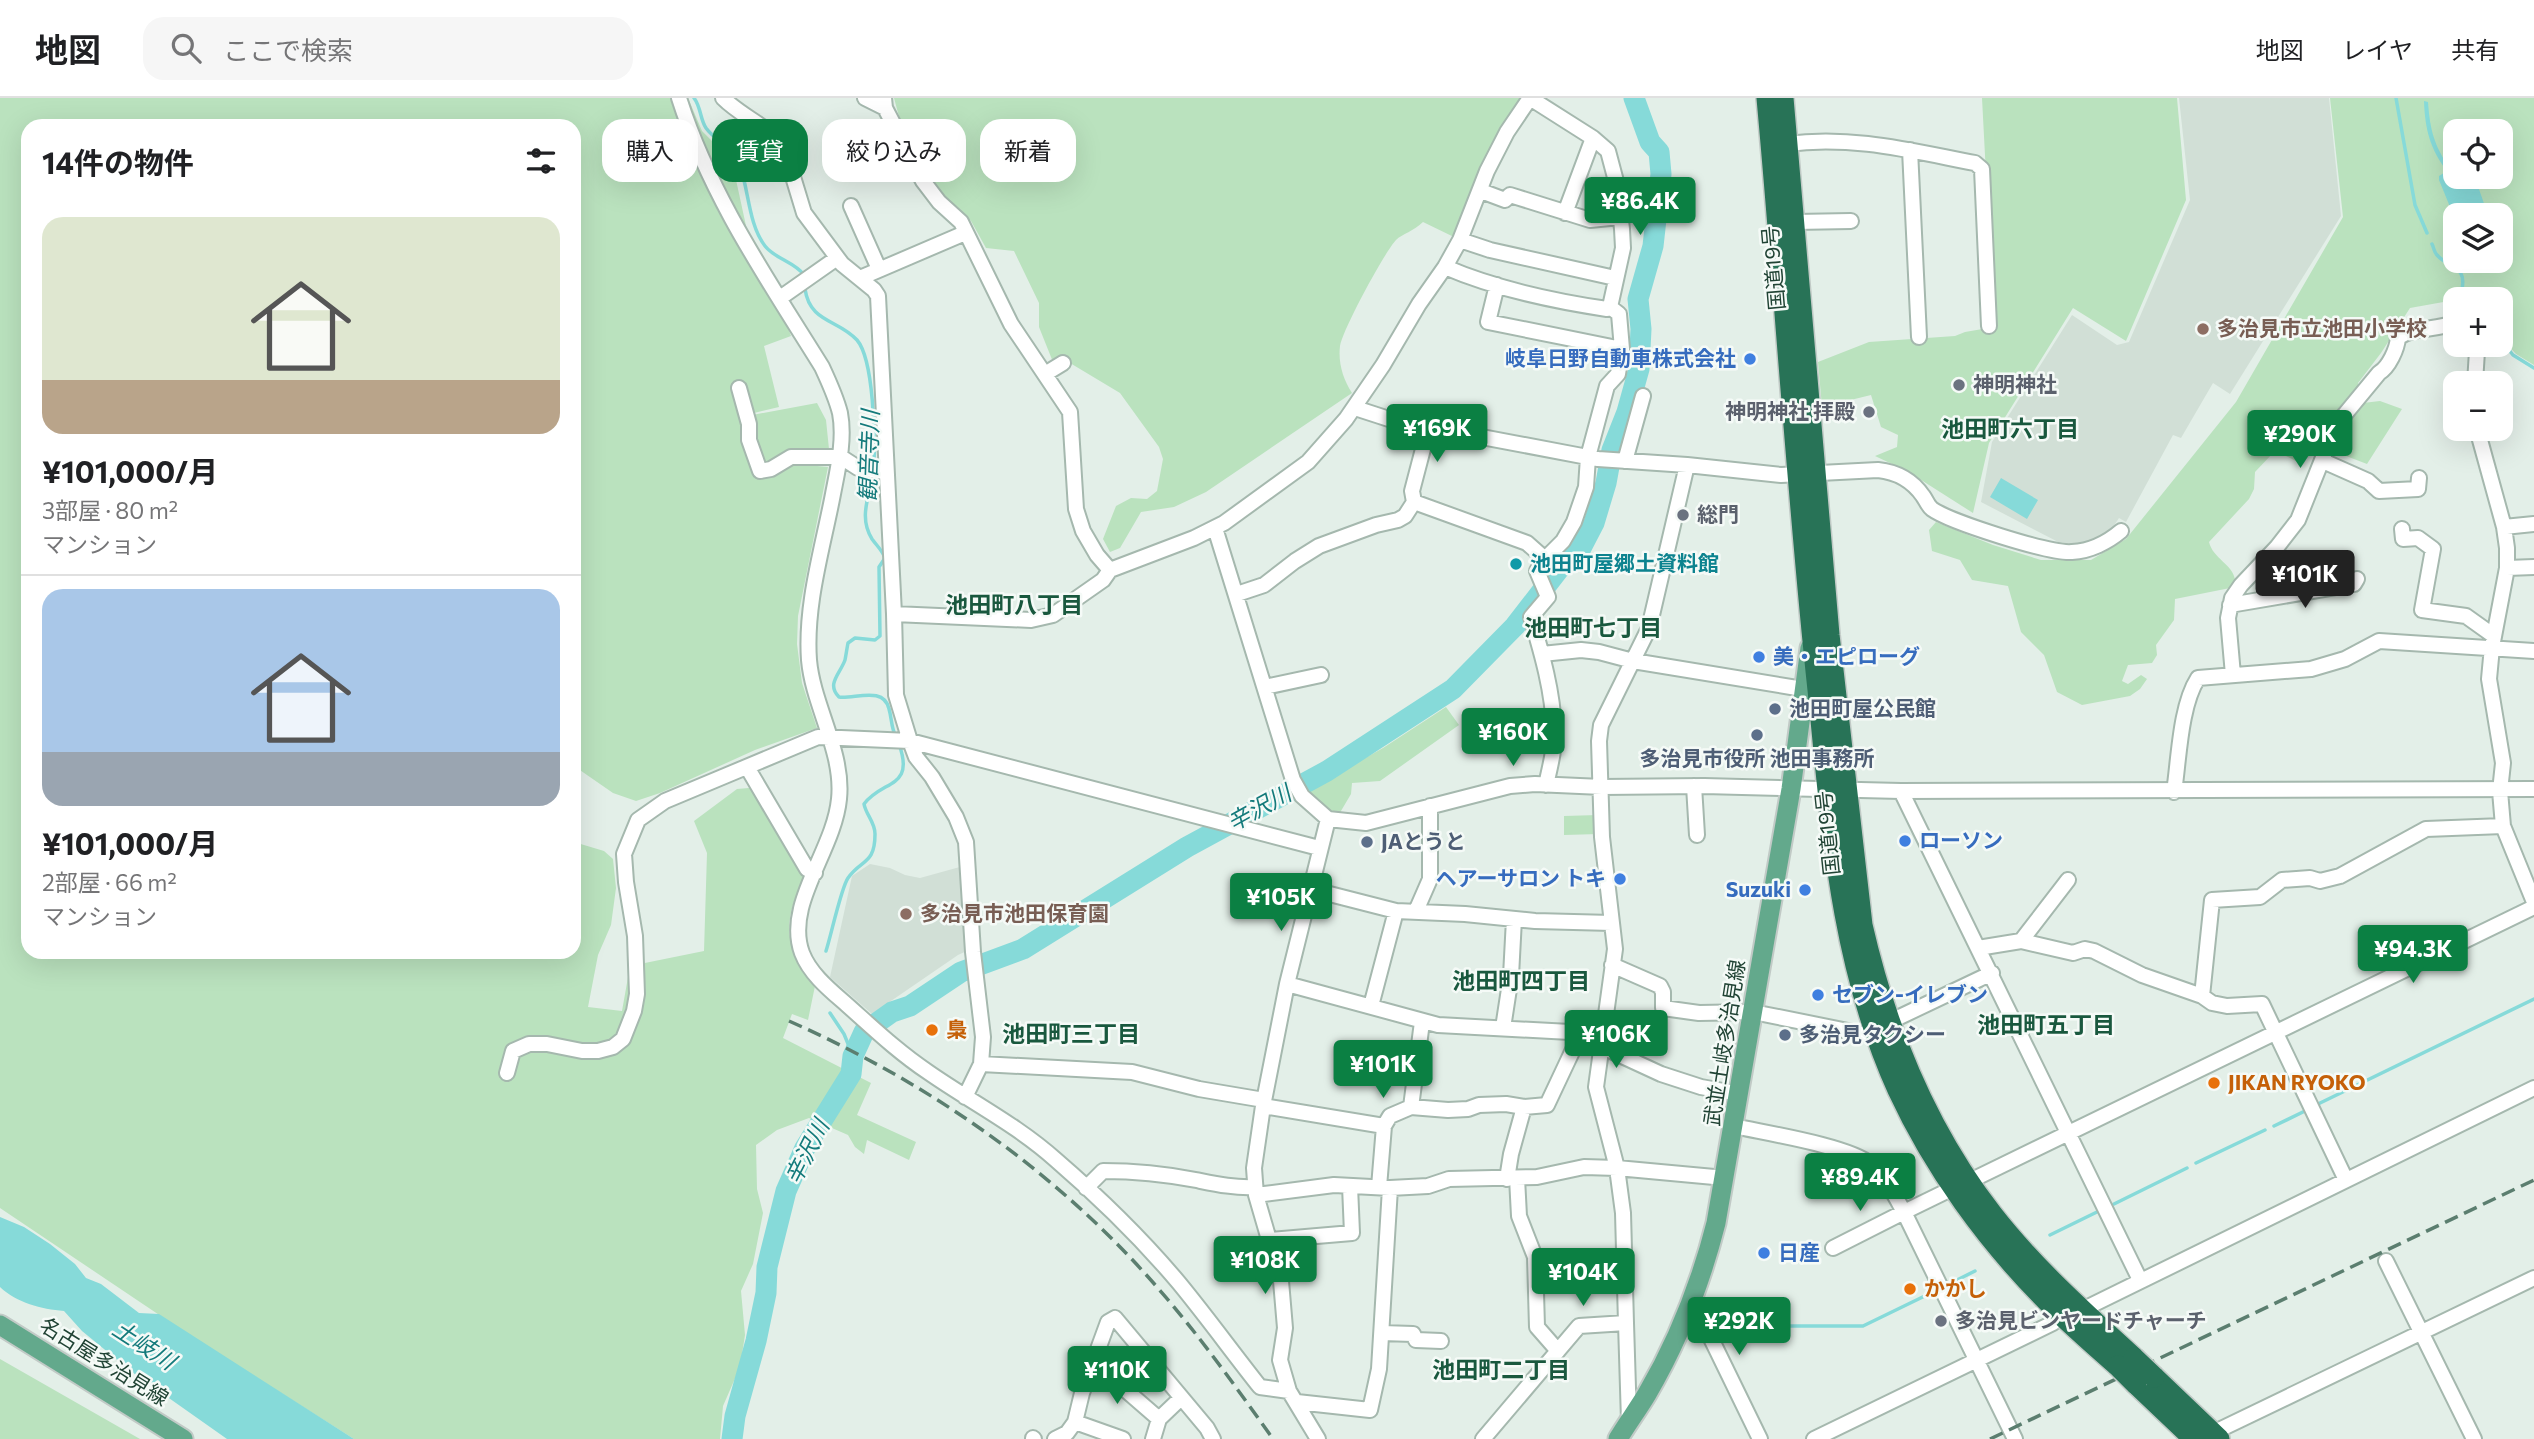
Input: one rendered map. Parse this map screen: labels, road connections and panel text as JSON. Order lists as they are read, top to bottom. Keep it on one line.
{"streets":{"highway":["国道19号"],"main road":["武並土岐多治見線","名古屋多治見線"]},"crossings":[["国道19号","武並土岐多治見線"]],"districts":["池田町六丁目","池田町八丁目","池田町七丁目","池田町四丁目","池田町五丁目","池田町三丁目","池田町二丁目"],"water":["観音寺川","辛沢川","土岐川"],"places":["多治見市立池田小学校","岐阜日野自動車株式会社","神明神社","神明神社 拝殿","総門","池田町屋郷土資料館","美・エピローグ","池田町屋公民館","多治見市役所 池田事務所","ローソン","JAとうと","ヘアーサロン トキ","Suzuki","多治見市池田保育園","セブン-イレブン","梟","多治見タクシー","JIKAN RYOKO","日産","かかし","多治見ビンヤードチャーチ"],"page":{"header":"地図","search":"ここで検索","nav":["地図","レイヤ","共有"],"map_buttons":["+","−"],"chip":["購入","賃貸","絞り込み","新着"],"heading":"14件の物件","price":["¥86.4K","¥169K","¥290K","¥101K","¥160K","¥105K","¥94.3K","¥106K","¥101K","¥89.4K","¥108K","¥104K","¥292K","¥110K"],"list":[{"name":"¥101,000/月","note":"3部屋 · 80 m² · マンション"},{"name":"¥101,000/月","note":"2部屋 · 66 m² · マンション"}]}}
